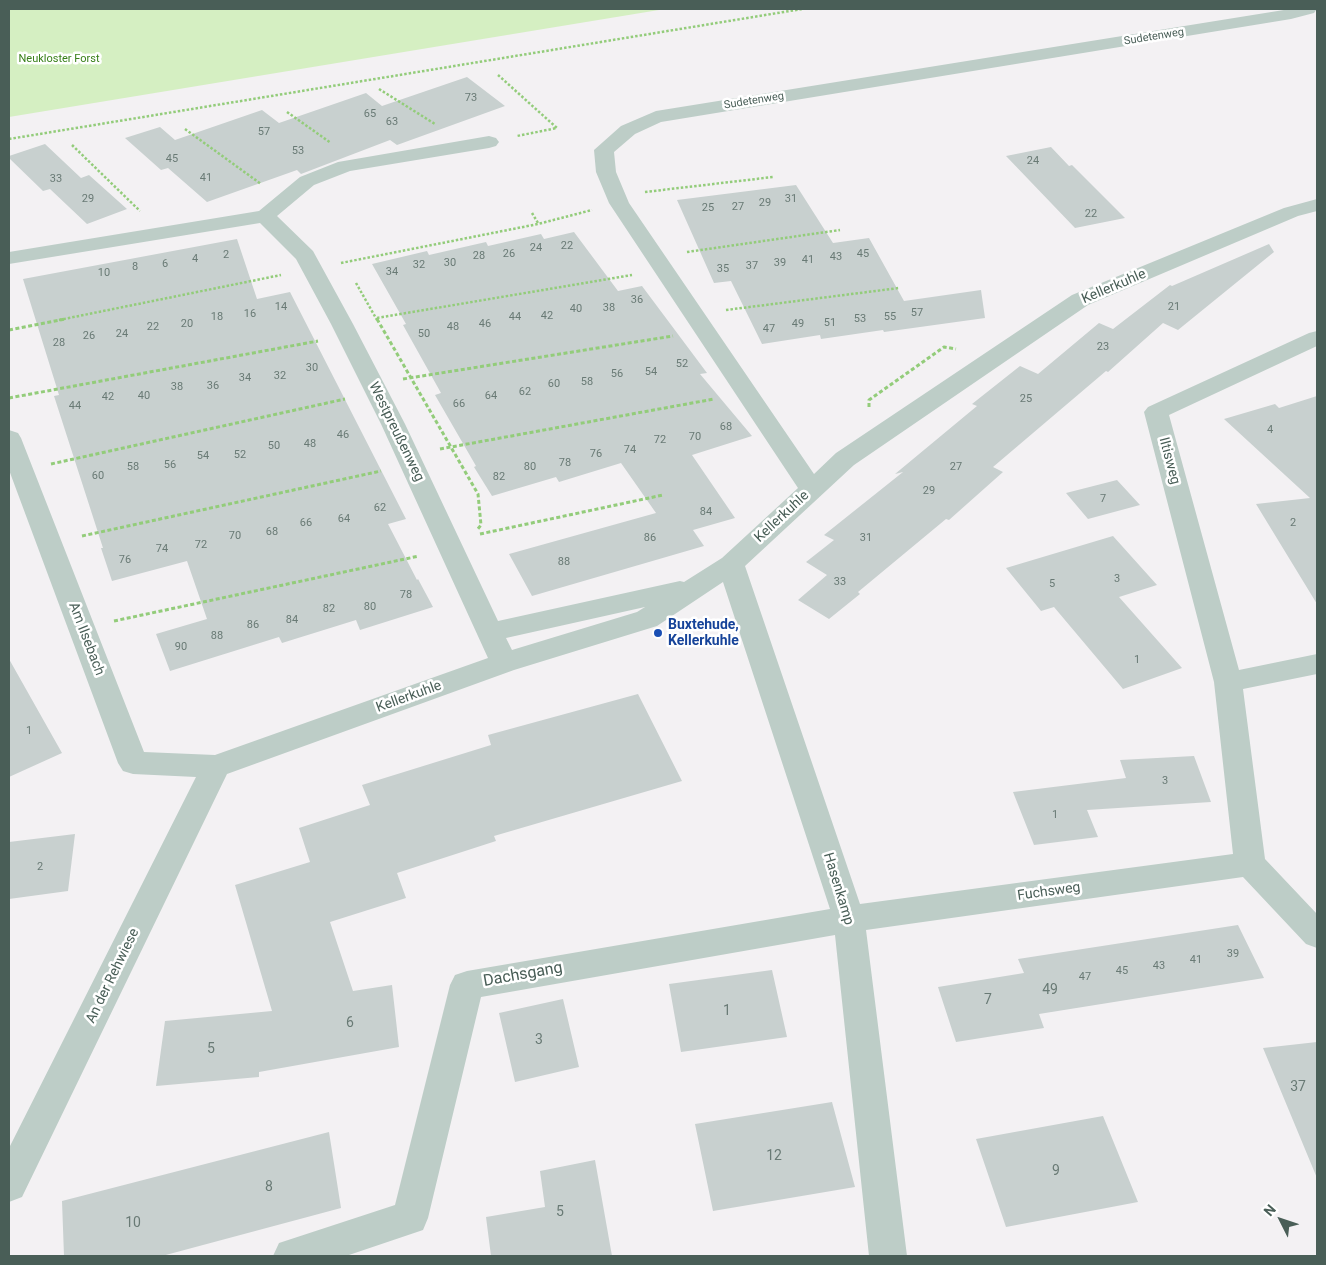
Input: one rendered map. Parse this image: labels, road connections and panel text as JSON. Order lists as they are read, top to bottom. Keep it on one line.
{"streets":{"street":["Sudetenweg","Kellerkuhle","Westpreußenweg","Iltisweg","Am Ilsebach","Hasenkamp","Fuchsweg","Dachsgang","An der Rehwiese"]},"crossings":[["Sudetenweg","Kellerkuhle"],["Kellerkuhle","Westpreußenweg"],["Kellerkuhle","Am Ilsebach"],["Kellerkuhle","Hasenkamp"],["Kellerkuhle","An der Rehwiese"],["Am Ilsebach","An der Rehwiese"],["Hasenkamp","Fuchsweg"],["Hasenkamp","Dachsgang"],["Fuchsweg","Dachsgang"]],"parks":["Neukloster Forst"],"places":["Buxtehude, Kellerkuhle"],"house_numbers":["73","65","63","57","53","45","24","41","33","29","31","29","27","25","22","22","24","26","45","2","28","43","4","41","30","39","6","32","37","8","35","34","10","36","14","21","38","40","57","16","42","18","44","55","53","51","20","46","49","22","48","47","24","50","26","28","23","52","30","54","56","32","34","58","60","36","38","62","40","64","42","25","66","44","68","4","46","70","72","48","50","74","76","52","54","78","56","58","80","27","60","82","29","7","62","84","64","66","2","68","70","86","31","72","74","76","88","3","33","5","78","80","82","84","86","88","90","1","1","3","1","2","39","41","43","45","47","49","7","1","6","3","5","37","12","9","8","5","10"],"north":"top left"}
